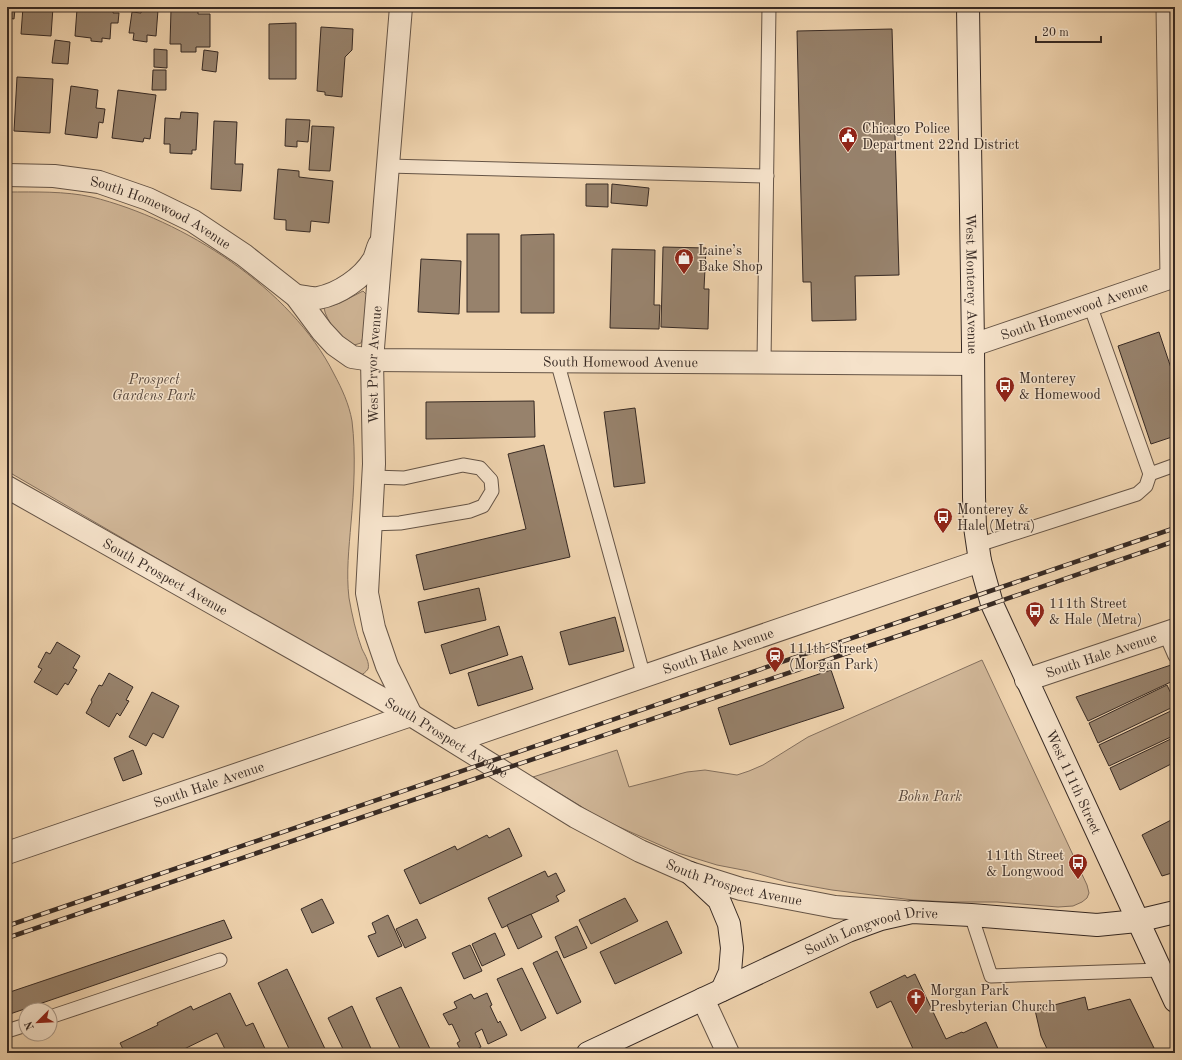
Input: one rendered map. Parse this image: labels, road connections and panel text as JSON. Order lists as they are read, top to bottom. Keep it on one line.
{"streets":{"street":["South Homewood Avenue","West Monterey Avenue","West Pryor Avenue","South Prospect Avenue","South Hale Avenue","West 111th Street","South Longwood Drive"]},"crossings":[["South Homewood Avenue","West Monterey Avenue"],["South Homewood Avenue","West Pryor Avenue"],["West Monterey Avenue","South Hale Avenue"],["West Monterey Avenue","West 111th Street"],["West Pryor Avenue","South Prospect Avenue"],["West Pryor Avenue","South Hale Avenue"],["South Prospect Avenue","South Hale Avenue"],["South Prospect Avenue","South Longwood Drive"],["South Hale Avenue","West 111th Street"],["West 111th Street","South Longwood Drive"]],"parks":["Prospect Gardens Park","Bohn Park"],"places":{"public building":["Chicago Police Department 22nd District"],"shop":["Laine’s Bake Shop"],"bus stop":["Monterey & Homewood","Monterey & Hale (Metra)","111th Street & Hale (Metra)","111th Street & Longwood"],"station":["111th Street (Morgan Park)"],"church":["Morgan Park Presbyterian Church"]},"scale_bar":"20 m","north":"bottom left"}
